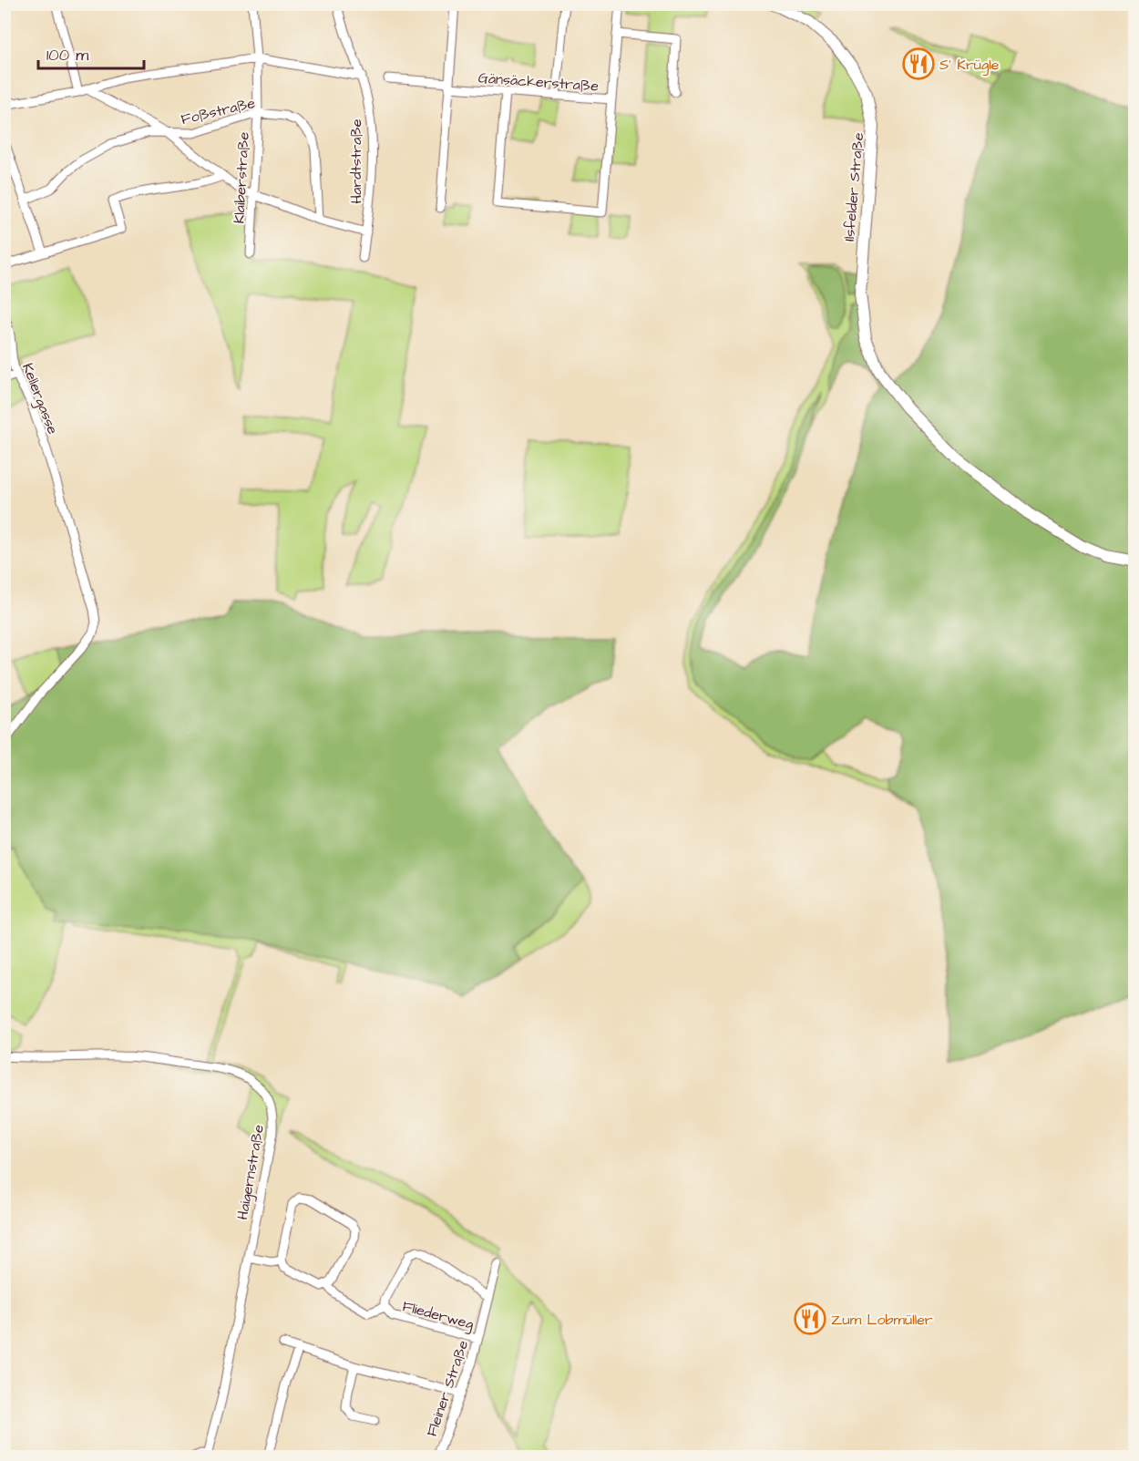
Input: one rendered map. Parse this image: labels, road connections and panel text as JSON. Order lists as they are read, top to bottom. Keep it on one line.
{"streets":{"main road":["Ilsfelder Straße"],"street":["Gänsäckerstraße","Foßstraße","Hardtstraße","Klaiberstraße","Kellergasse","Haigernstraße","Fliederweg","Fleiner Straße"]},"crossings":[["Foßstraße","Klaiberstraße"],["Fliederweg","Fleiner Straße"]],"places":{"restaurant":["S' Krügle","Zum Lobmüller"]},"scale_bar":"100 m"}
